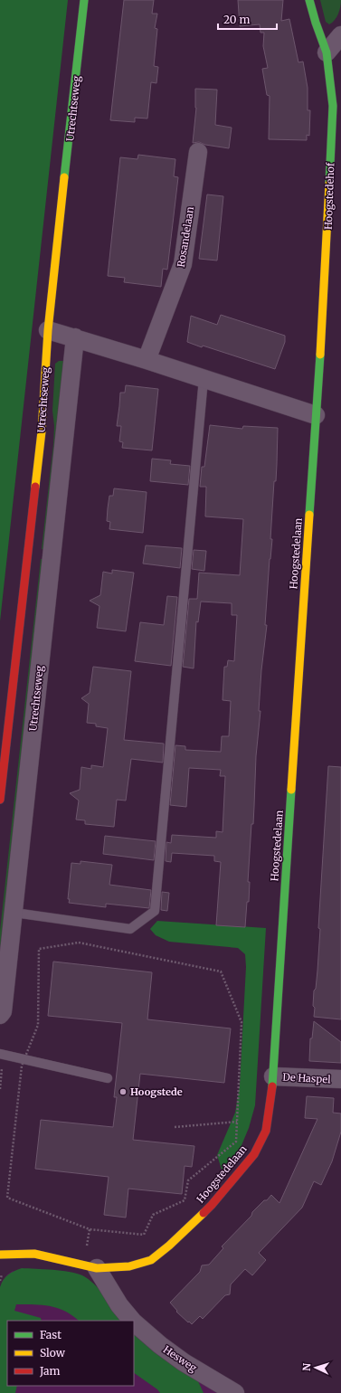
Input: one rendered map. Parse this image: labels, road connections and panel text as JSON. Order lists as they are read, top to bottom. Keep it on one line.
{"streets":{"street":["Utrechtseweg","Hoogstedehof","Rosandelaan","Hoogstedelaan","De Haspel","Hesweg"]},"crossings":[["Hoogstedehof","Hoogstedelaan"],["Hoogstedelaan","De Haspel"],["Hoogstedelaan","Hesweg"]],"places":["Hoogstede"],"legend":["Fast","Slow","Jam"],"scale_bar":"20 m","north":"left"}
